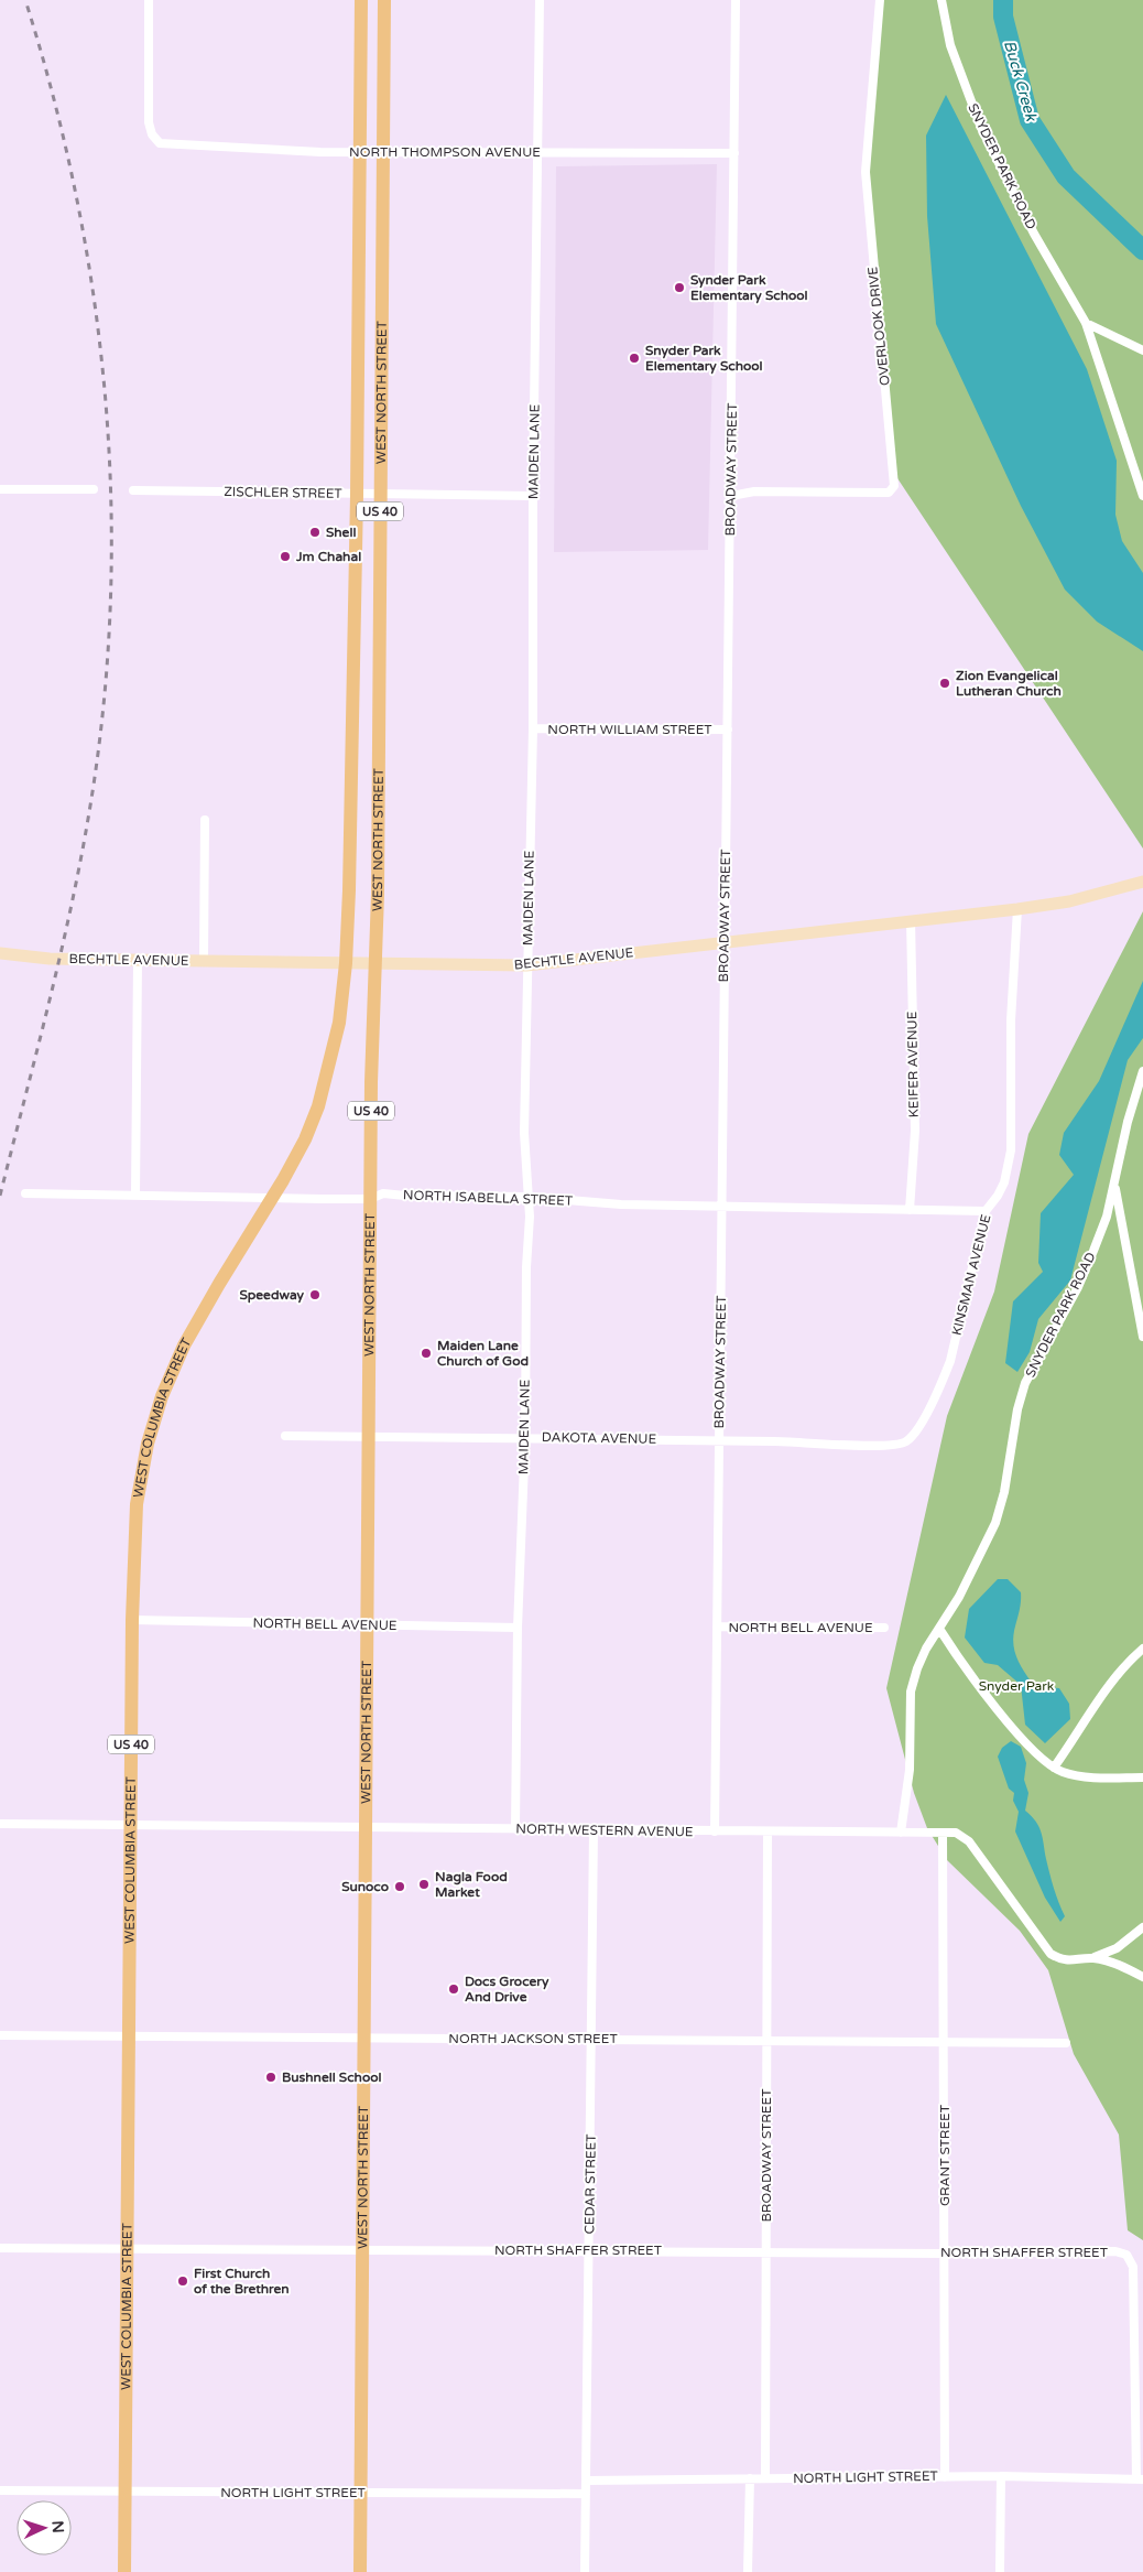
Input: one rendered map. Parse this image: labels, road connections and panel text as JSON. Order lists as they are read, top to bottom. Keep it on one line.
{"streets":{"main road":["WEST NORTH STREET","US 40","BECHTLE AVENUE","WEST COLUMBIA STREET"],"street":["NORTH THOMPSON AVENUE","SNYDER PARK ROAD","OVERLOOK DRIVE","MAIDEN LANE","BROADWAY STREET","ZISCHLER STREET","NORTH WILLIAM STREET","KEIFER AVENUE","NORTH ISABELLA STREET","KINSMAN AVENUE","DAKOTA AVENUE","NORTH BELL AVENUE","NORTH WESTERN AVENUE","NORTH JACKSON STREET","GRANT STREET","CEDAR STREET","NORTH SHAFFER STREET","NORTH LIGHT STREET"]},"crossings":[["NORTH THOMPSON AVENUE","WEST NORTH STREET"],["NORTH THOMPSON AVENUE","MAIDEN LANE"],["NORTH THOMPSON AVENUE","BROADWAY STREET"],["SNYDER PARK ROAD","NORTH WESTERN AVENUE"],["OVERLOOK DRIVE","BROADWAY STREET"],["WEST NORTH STREET","ZISCHLER STREET"],["WEST NORTH STREET","BECHTLE AVENUE"],["WEST NORTH STREET","NORTH ISABELLA STREET"],["WEST NORTH STREET","WEST COLUMBIA STREET"],["WEST NORTH STREET","DAKOTA AVENUE"],["WEST NORTH STREET","NORTH BELL AVENUE"],["WEST NORTH STREET","NORTH WESTERN AVENUE"],["WEST NORTH STREET","NORTH JACKSON STREET"],["WEST NORTH STREET","NORTH SHAFFER STREET"],["WEST NORTH STREET","NORTH LIGHT STREET"],["MAIDEN LANE","ZISCHLER STREET"],["MAIDEN LANE","NORTH WILLIAM STREET"],["MAIDEN LANE","BECHTLE AVENUE"],["MAIDEN LANE","NORTH ISABELLA STREET"],["MAIDEN LANE","DAKOTA AVENUE"],["MAIDEN LANE","NORTH BELL AVENUE"],["MAIDEN LANE","NORTH WESTERN AVENUE"],["BROADWAY STREET","NORTH WILLIAM STREET"],["BROADWAY STREET","BECHTLE AVENUE"],["BROADWAY STREET","NORTH ISABELLA STREET"],["BROADWAY STREET","DAKOTA AVENUE"],["BROADWAY STREET","NORTH BELL AVENUE"],["BROADWAY STREET","NORTH WESTERN AVENUE"],["BROADWAY STREET","NORTH JACKSON STREET"],["BROADWAY STREET","NORTH SHAFFER STREET"],["BROADWAY STREET","NORTH LIGHT STREET"],["BECHTLE AVENUE","KEIFER AVENUE"],["BECHTLE AVENUE","KINSMAN AVENUE"],["BECHTLE AVENUE","WEST COLUMBIA STREET"],["KEIFER AVENUE","NORTH ISABELLA STREET"],["NORTH ISABELLA STREET","KINSMAN AVENUE"],["NORTH ISABELLA STREET","WEST COLUMBIA STREET"],["KINSMAN AVENUE","DAKOTA AVENUE"],["WEST COLUMBIA STREET","NORTH BELL AVENUE"],["WEST COLUMBIA STREET","NORTH WESTERN AVENUE"],["WEST COLUMBIA STREET","NORTH JACKSON STREET"],["WEST COLUMBIA STREET","NORTH SHAFFER STREET"],["WEST COLUMBIA STREET","NORTH LIGHT STREET"],["NORTH WESTERN AVENUE","GRANT STREET"],["NORTH WESTERN AVENUE","CEDAR STREET"],["NORTH JACKSON STREET","GRANT STREET"],["NORTH JACKSON STREET","CEDAR STREET"],["GRANT STREET","NORTH SHAFFER STREET"],["GRANT STREET","NORTH LIGHT STREET"],["CEDAR STREET","NORTH SHAFFER STREET"],["CEDAR STREET","NORTH LIGHT STREET"],["NORTH SHAFFER STREET","NORTH LIGHT STREET"]],"water":["Buck Creek"],"parks":["Snyder Park"],"places":["Synder Park Elementary School","Snyder Park Elementary School","Shell","Jm Chahal","Zion Evangelical Lutheran Church","Speedway","Maiden Lane Church of God","Nagla Food Market","Sunoco","Docs Grocery And Drive","Bushnell School","First Church of the Brethren"],"north":"right"}
